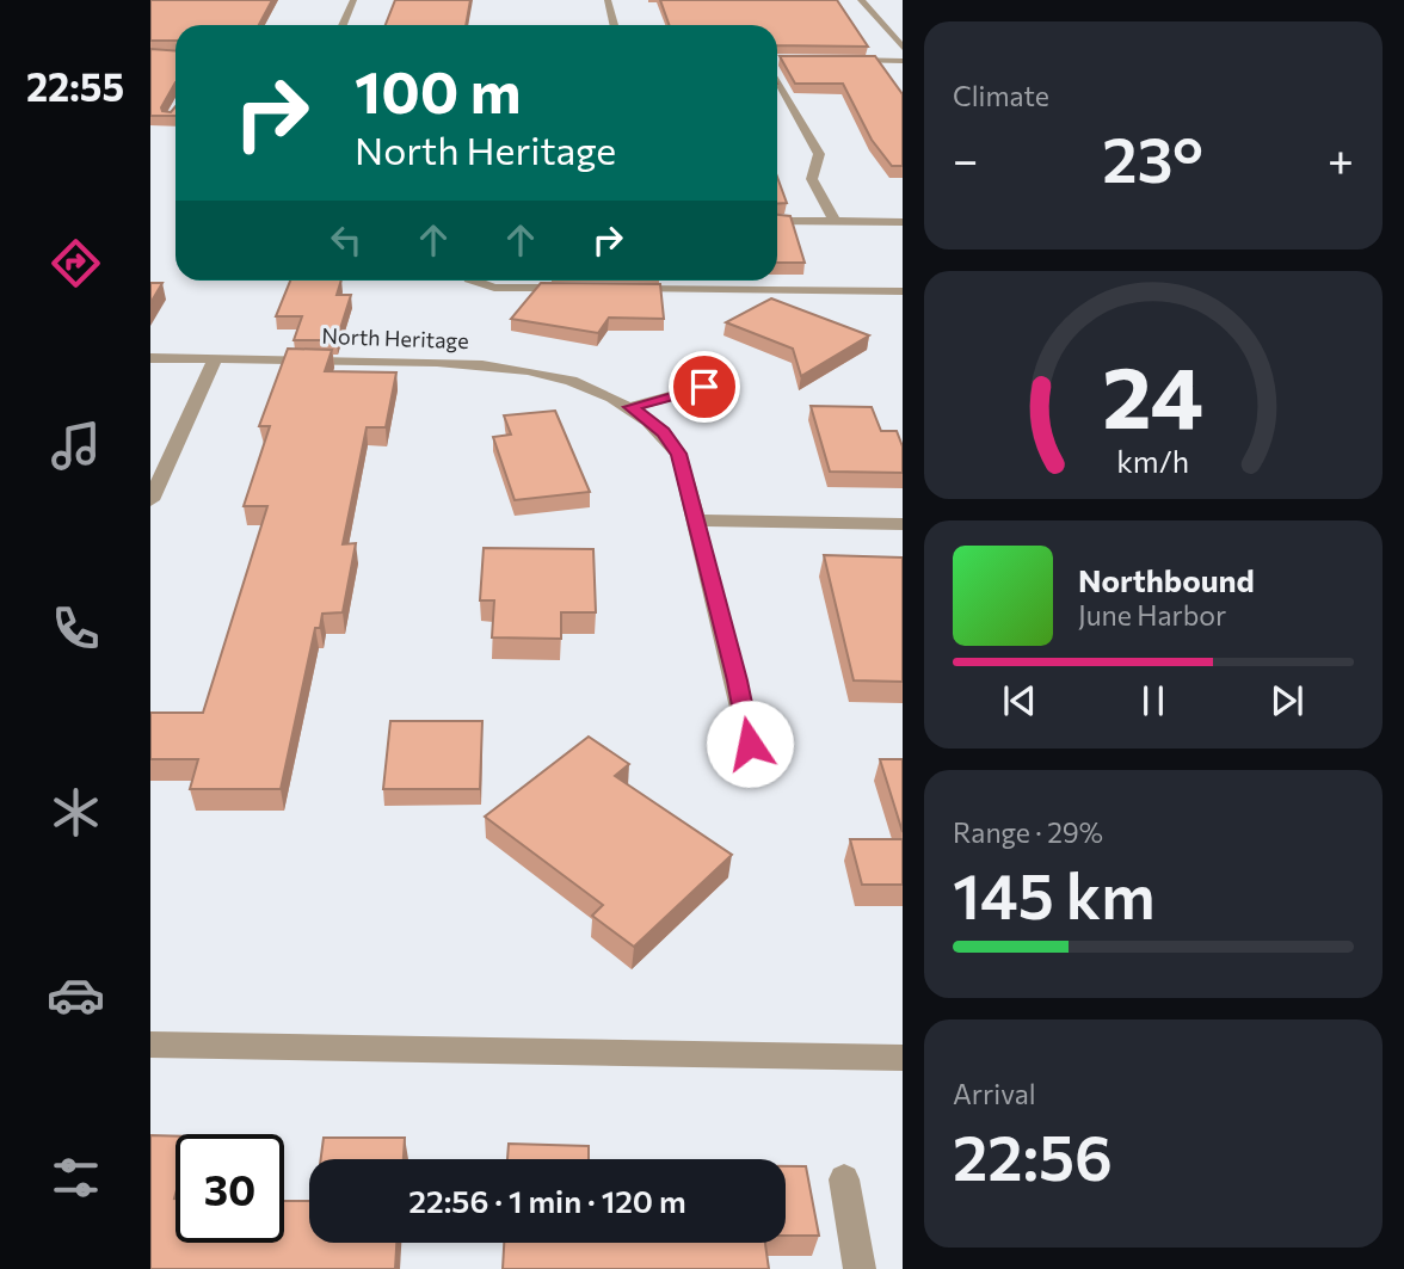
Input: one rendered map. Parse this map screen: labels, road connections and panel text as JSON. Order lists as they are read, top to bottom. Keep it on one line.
{"streets":{"street":["North Heritage"]},"page":{"tabs":"22:55","tile":["Climate",["Range · 29%","145 km"],["Arrival","22:56"]],"turn":["100 m","North Heritage"],"heat":["−","23°","+"],"song":["Northbound","June Harbor"],"limit":"30","trip":"22:56 · 1 min · 120 m","gauge":["24","km/h"]}}
